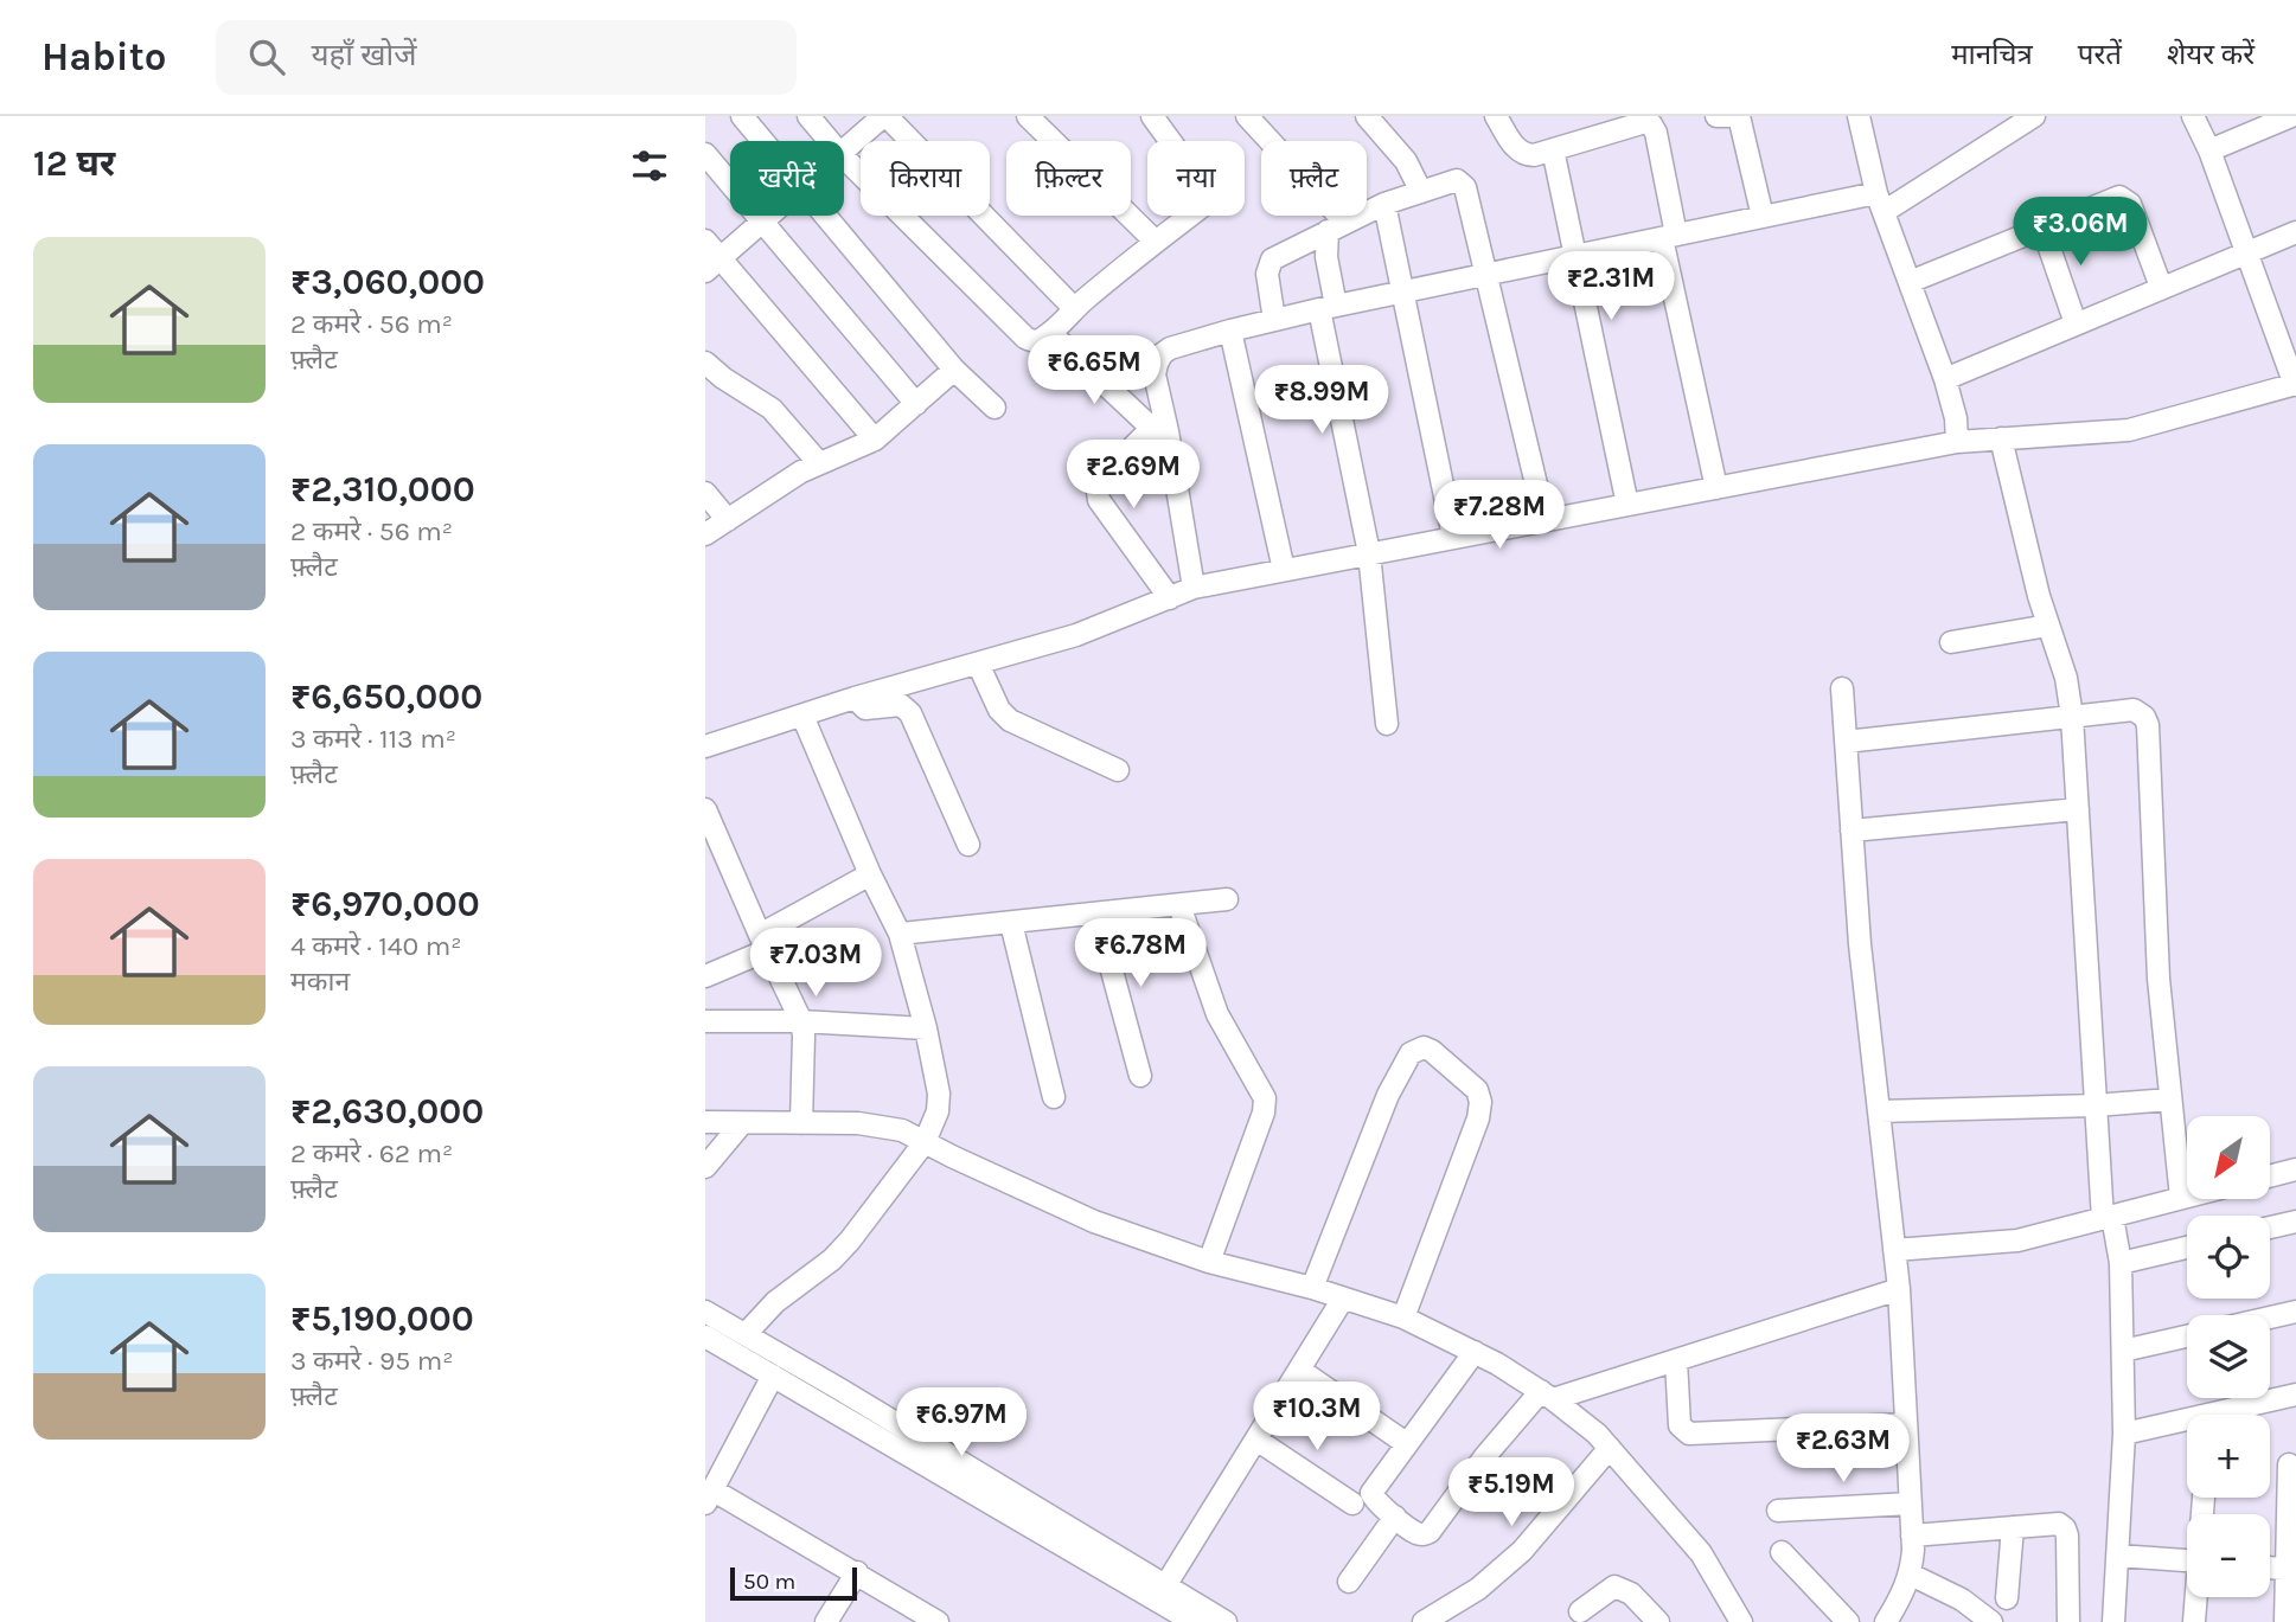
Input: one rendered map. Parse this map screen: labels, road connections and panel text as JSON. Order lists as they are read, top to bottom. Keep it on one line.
{"scale_bar":"50 m","north":"bottom left","page":{"header":"Habito","search":"यहाँ खोजें","nav":["मानचित्र","परतें","शेयर करें"],"heading":"12 घर","chip":["खरीदें","किराया","फ़िल्टर","नया","फ़्लैट"],"price":["₹3.06M","₹2.31M","₹6.65M","₹8.99M","₹2.69M","₹7.28M","₹6.78M","₹7.03M","₹10.3M","₹6.97M","₹2.63M","₹5.19M"],"list":[{"name":"₹3,060,000","note":"2 कमरे · 56 m² · फ़्लैट"},{"name":"₹2,310,000","note":"2 कमरे · 56 m² · फ़्लैट"},{"name":"₹6,650,000","note":"3 कमरे · 113 m² · फ़्लैट"},{"name":"₹6,970,000","note":"4 कमरे · 140 m² · मकान"},{"name":"₹2,630,000","note":"2 कमरे · 62 m² · फ़्लैट"},{"name":"₹5,190,000","note":"3 कमरे · 95 m² · फ़्लैट"}],"map_buttons":["+","−"],"scale":"50 m"}}
